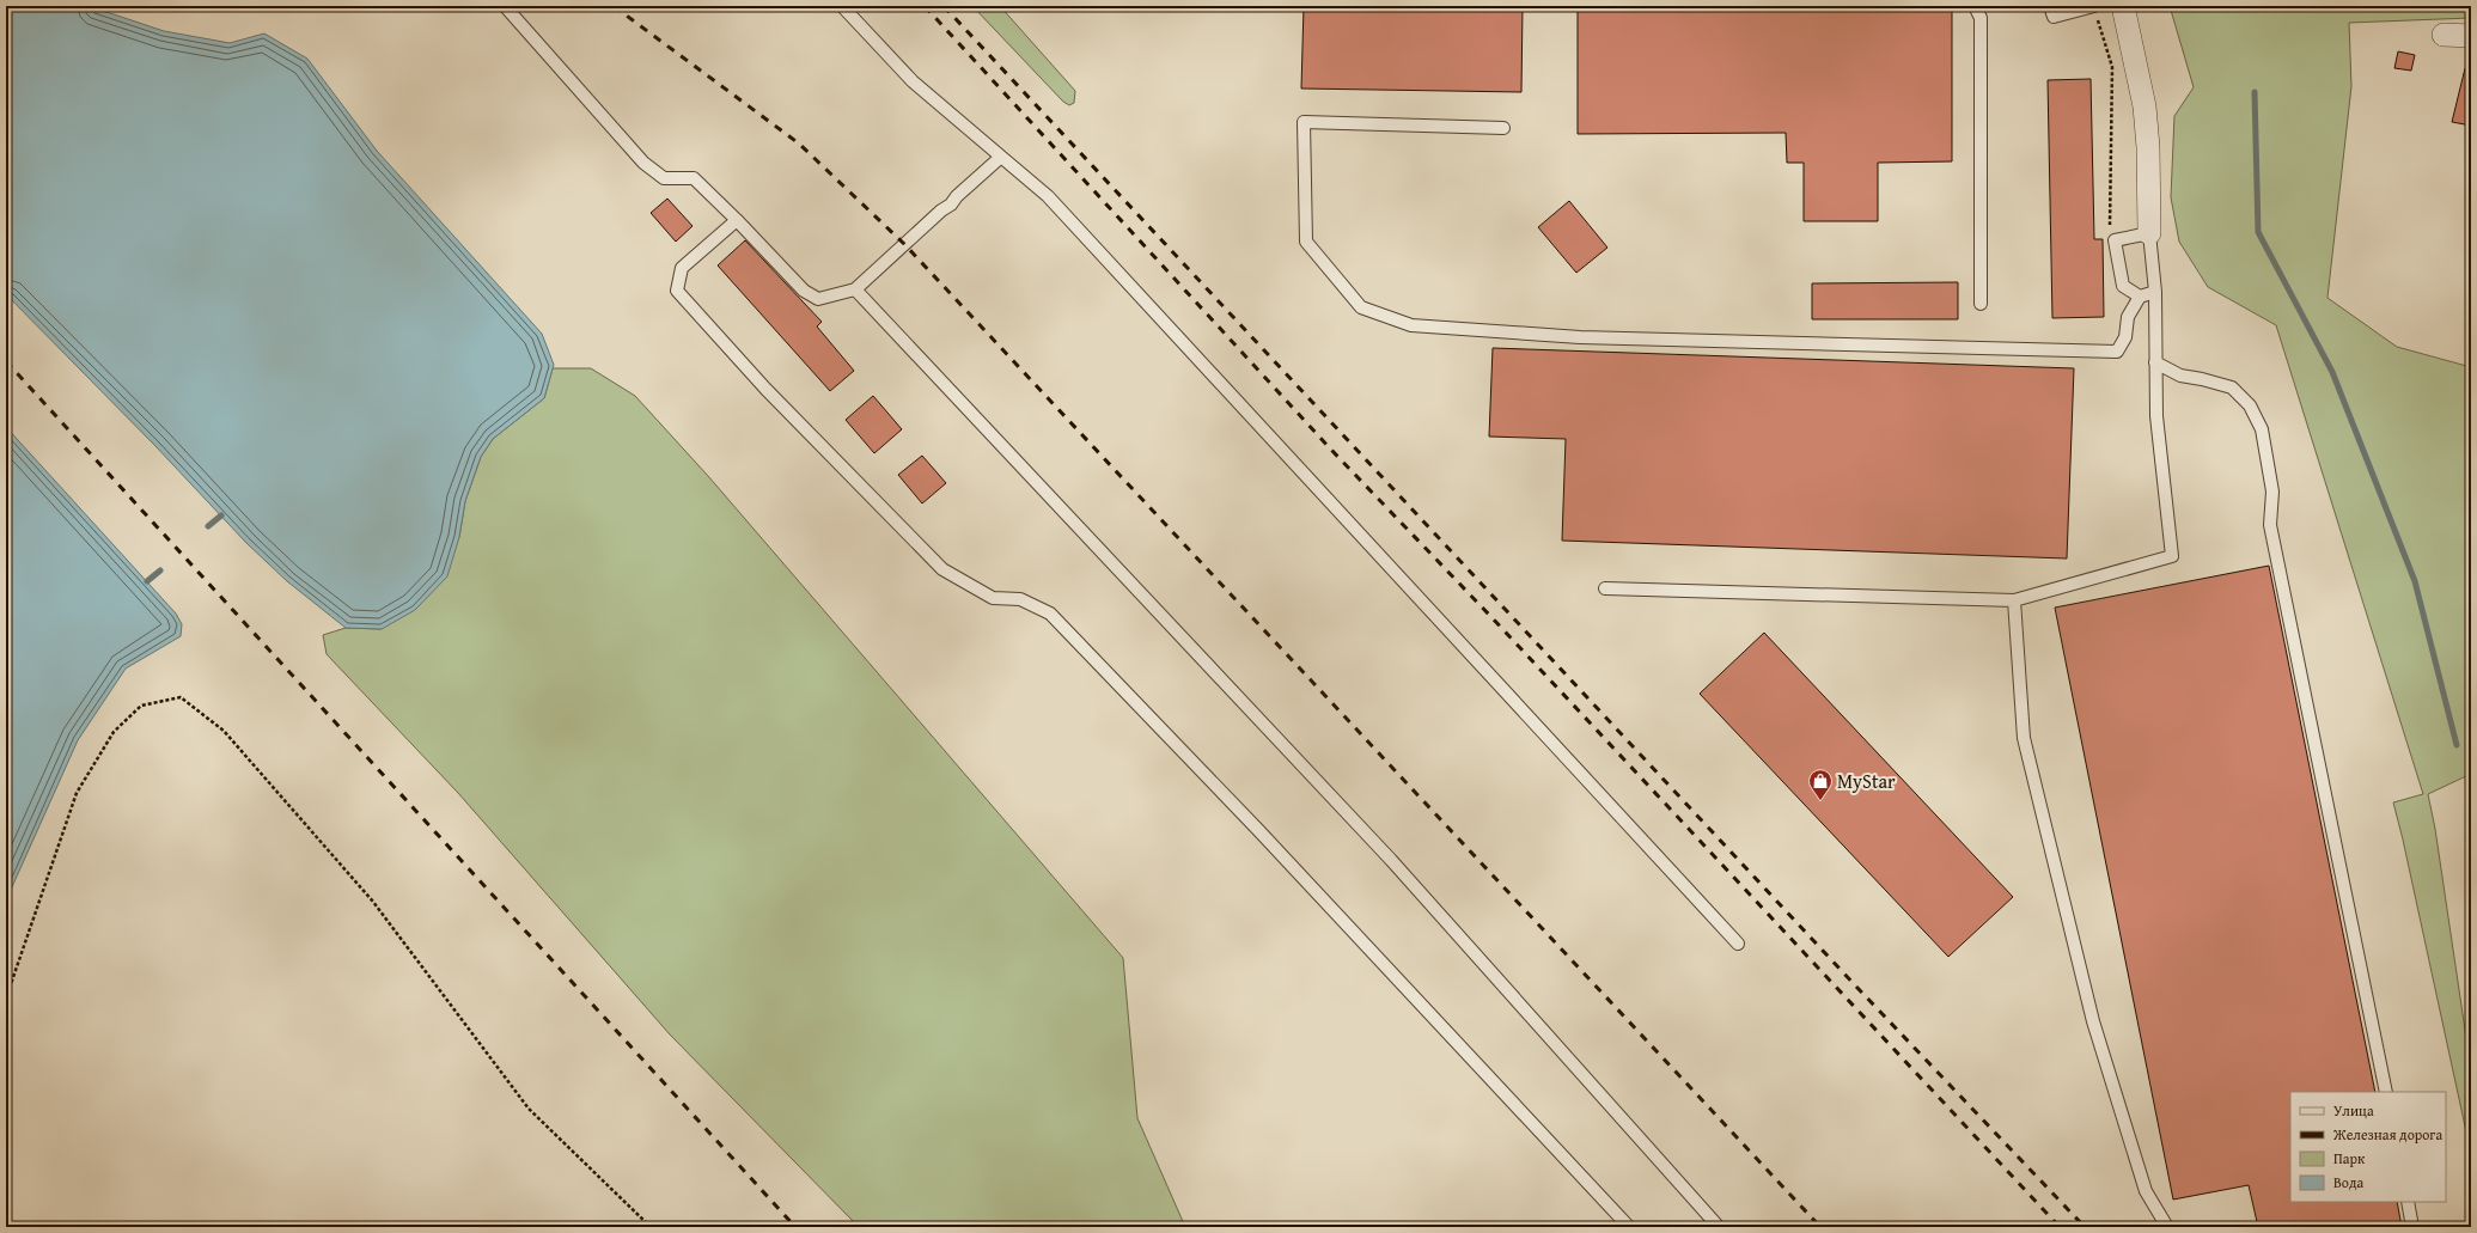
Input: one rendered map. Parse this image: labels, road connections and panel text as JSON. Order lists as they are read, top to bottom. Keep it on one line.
{"places":{"shop":["MyStar"]},"legend":["Улица","Железная дорога","Парк","Вода"]}
